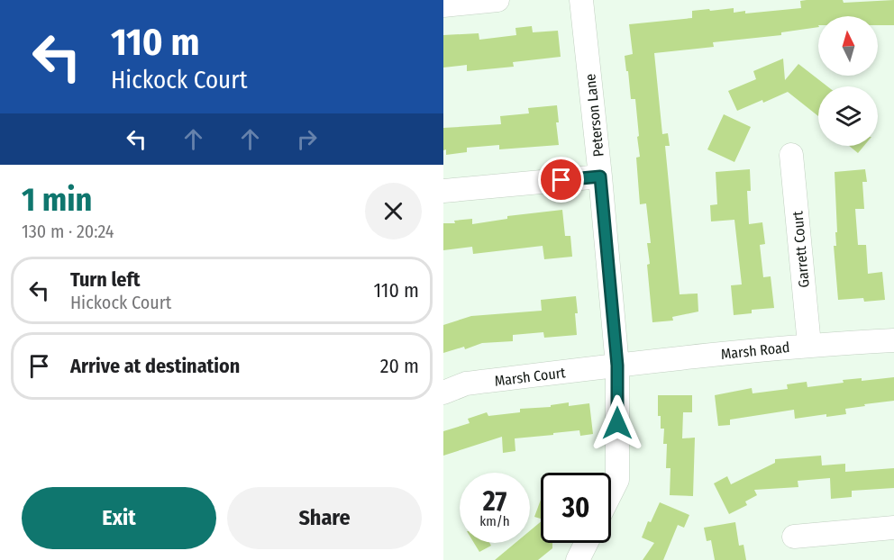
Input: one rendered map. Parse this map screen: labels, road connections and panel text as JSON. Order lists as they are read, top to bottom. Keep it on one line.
{"streets":{"street":["Peterson Lane","Garrett Court","Marsh Road","Marsh Court"]},"crossings":[["Peterson Lane","Marsh Road"],["Peterson Lane","Marsh Court"],["Garrett Court","Marsh Road"],["Marsh Road","Marsh Court"]],"north":"top","page":{"turn":["110 m","Hickock Court"],"heading":["1 min","130 m · 20:24"],"list":[{"name":"Turn left","note":"Hickock Court","value":"110 m"},{"name":"Arrive at destination","value":"20 m"}],"speed":"27 km/h","limit":"30","buttons":["Exit","Share"]}}
